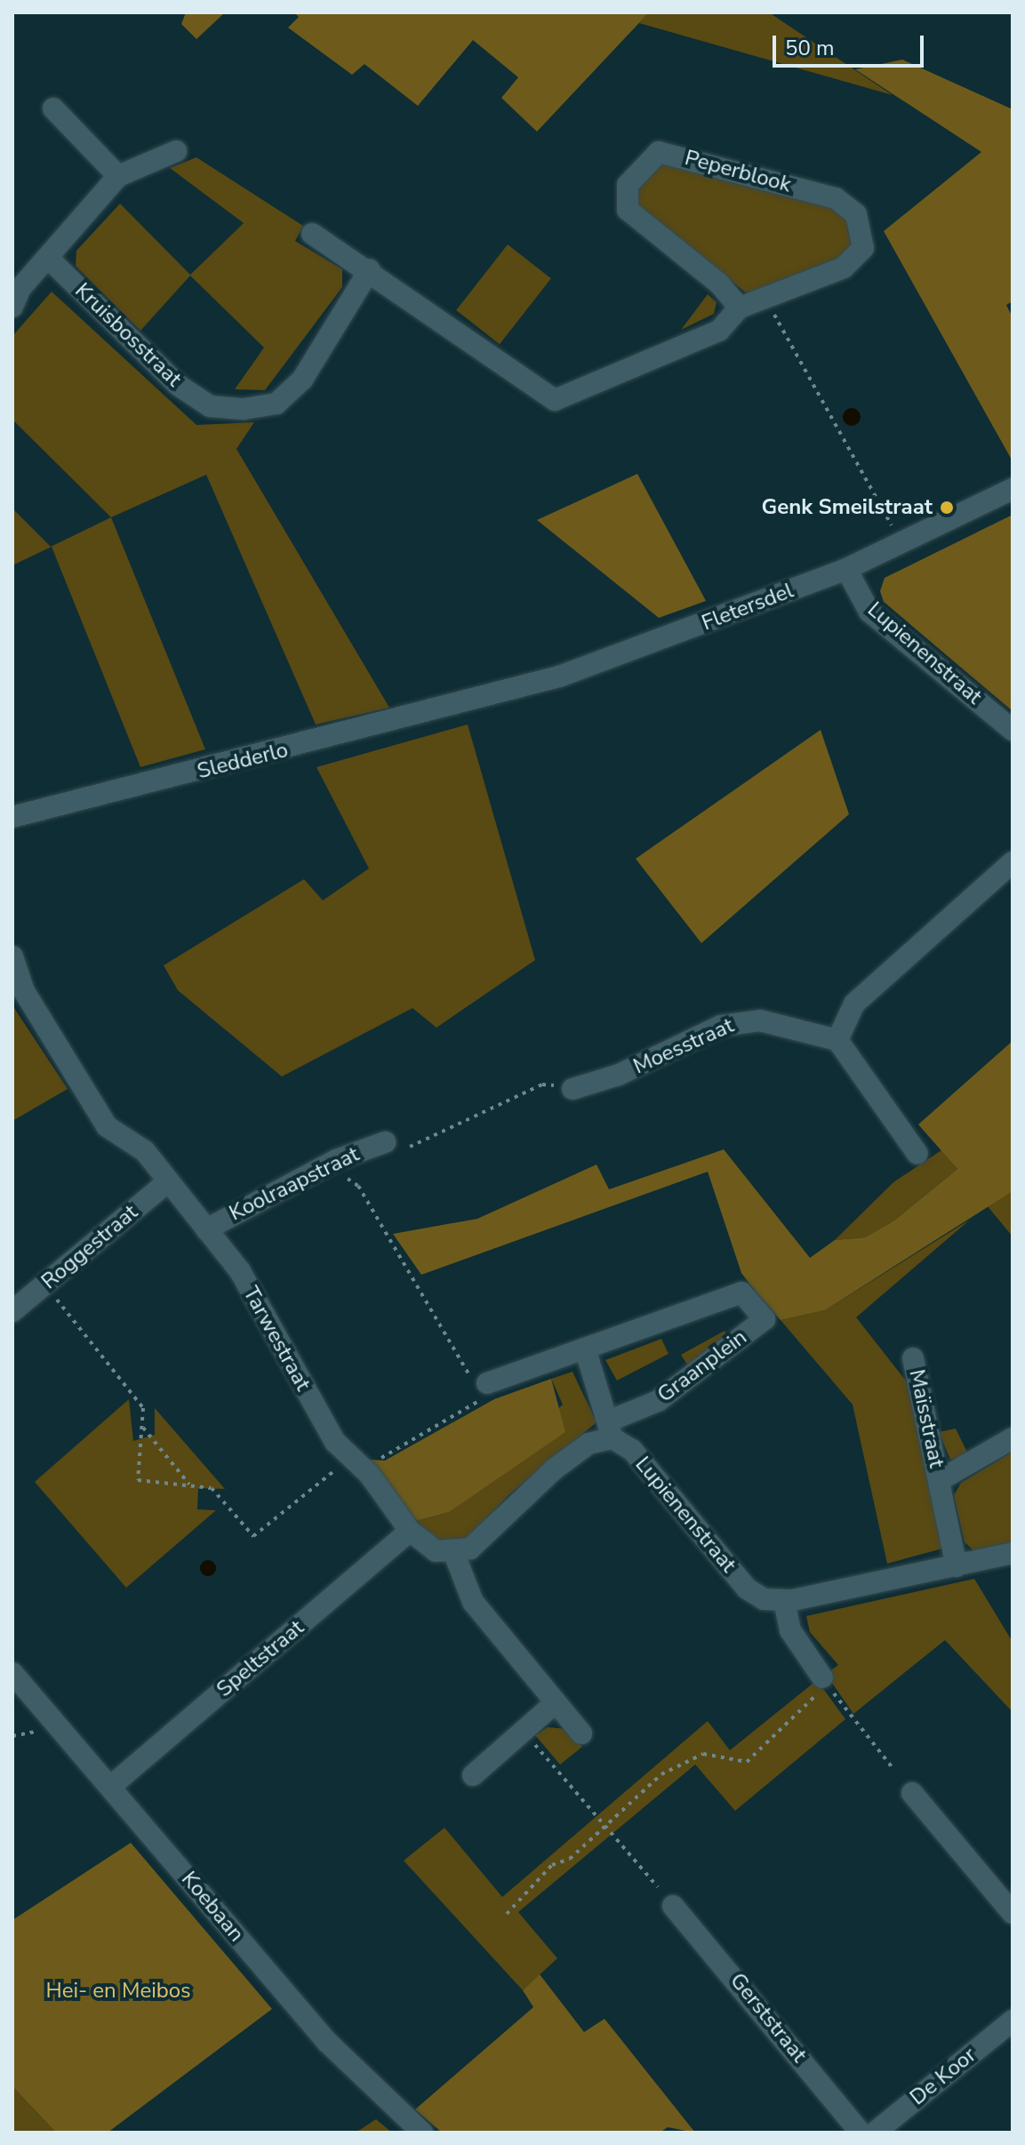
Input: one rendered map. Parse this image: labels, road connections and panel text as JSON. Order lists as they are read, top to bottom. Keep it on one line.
{"streets":{"street":["Peperblook","Kruisbosstraat","Fletersdel","Lupienenstraat","Sledderlo","Moesstraat","Koolraapstraat","Roggestraat","Tarwestraat","Graanplein","Maïsstraat","Speltstraat","Koebaan","Gerststraat","De Koor"]},"crossings":[["Peperblook","Kruisbosstraat"],["Fletersdel","Lupienenstraat"],["Fletersdel","Sledderlo"],["Lupienenstraat","Graanplein"],["Lupienenstraat","Maïsstraat"],["Koolraapstraat","Tarwestraat"],["Roggestraat","Tarwestraat"],["Tarwestraat","Speltstraat"],["Speltstraat","Koebaan"]],"parks":["Hei- en Meibos"],"places":["Genk Smeilstraat"],"scale_bar":"50 m"}
